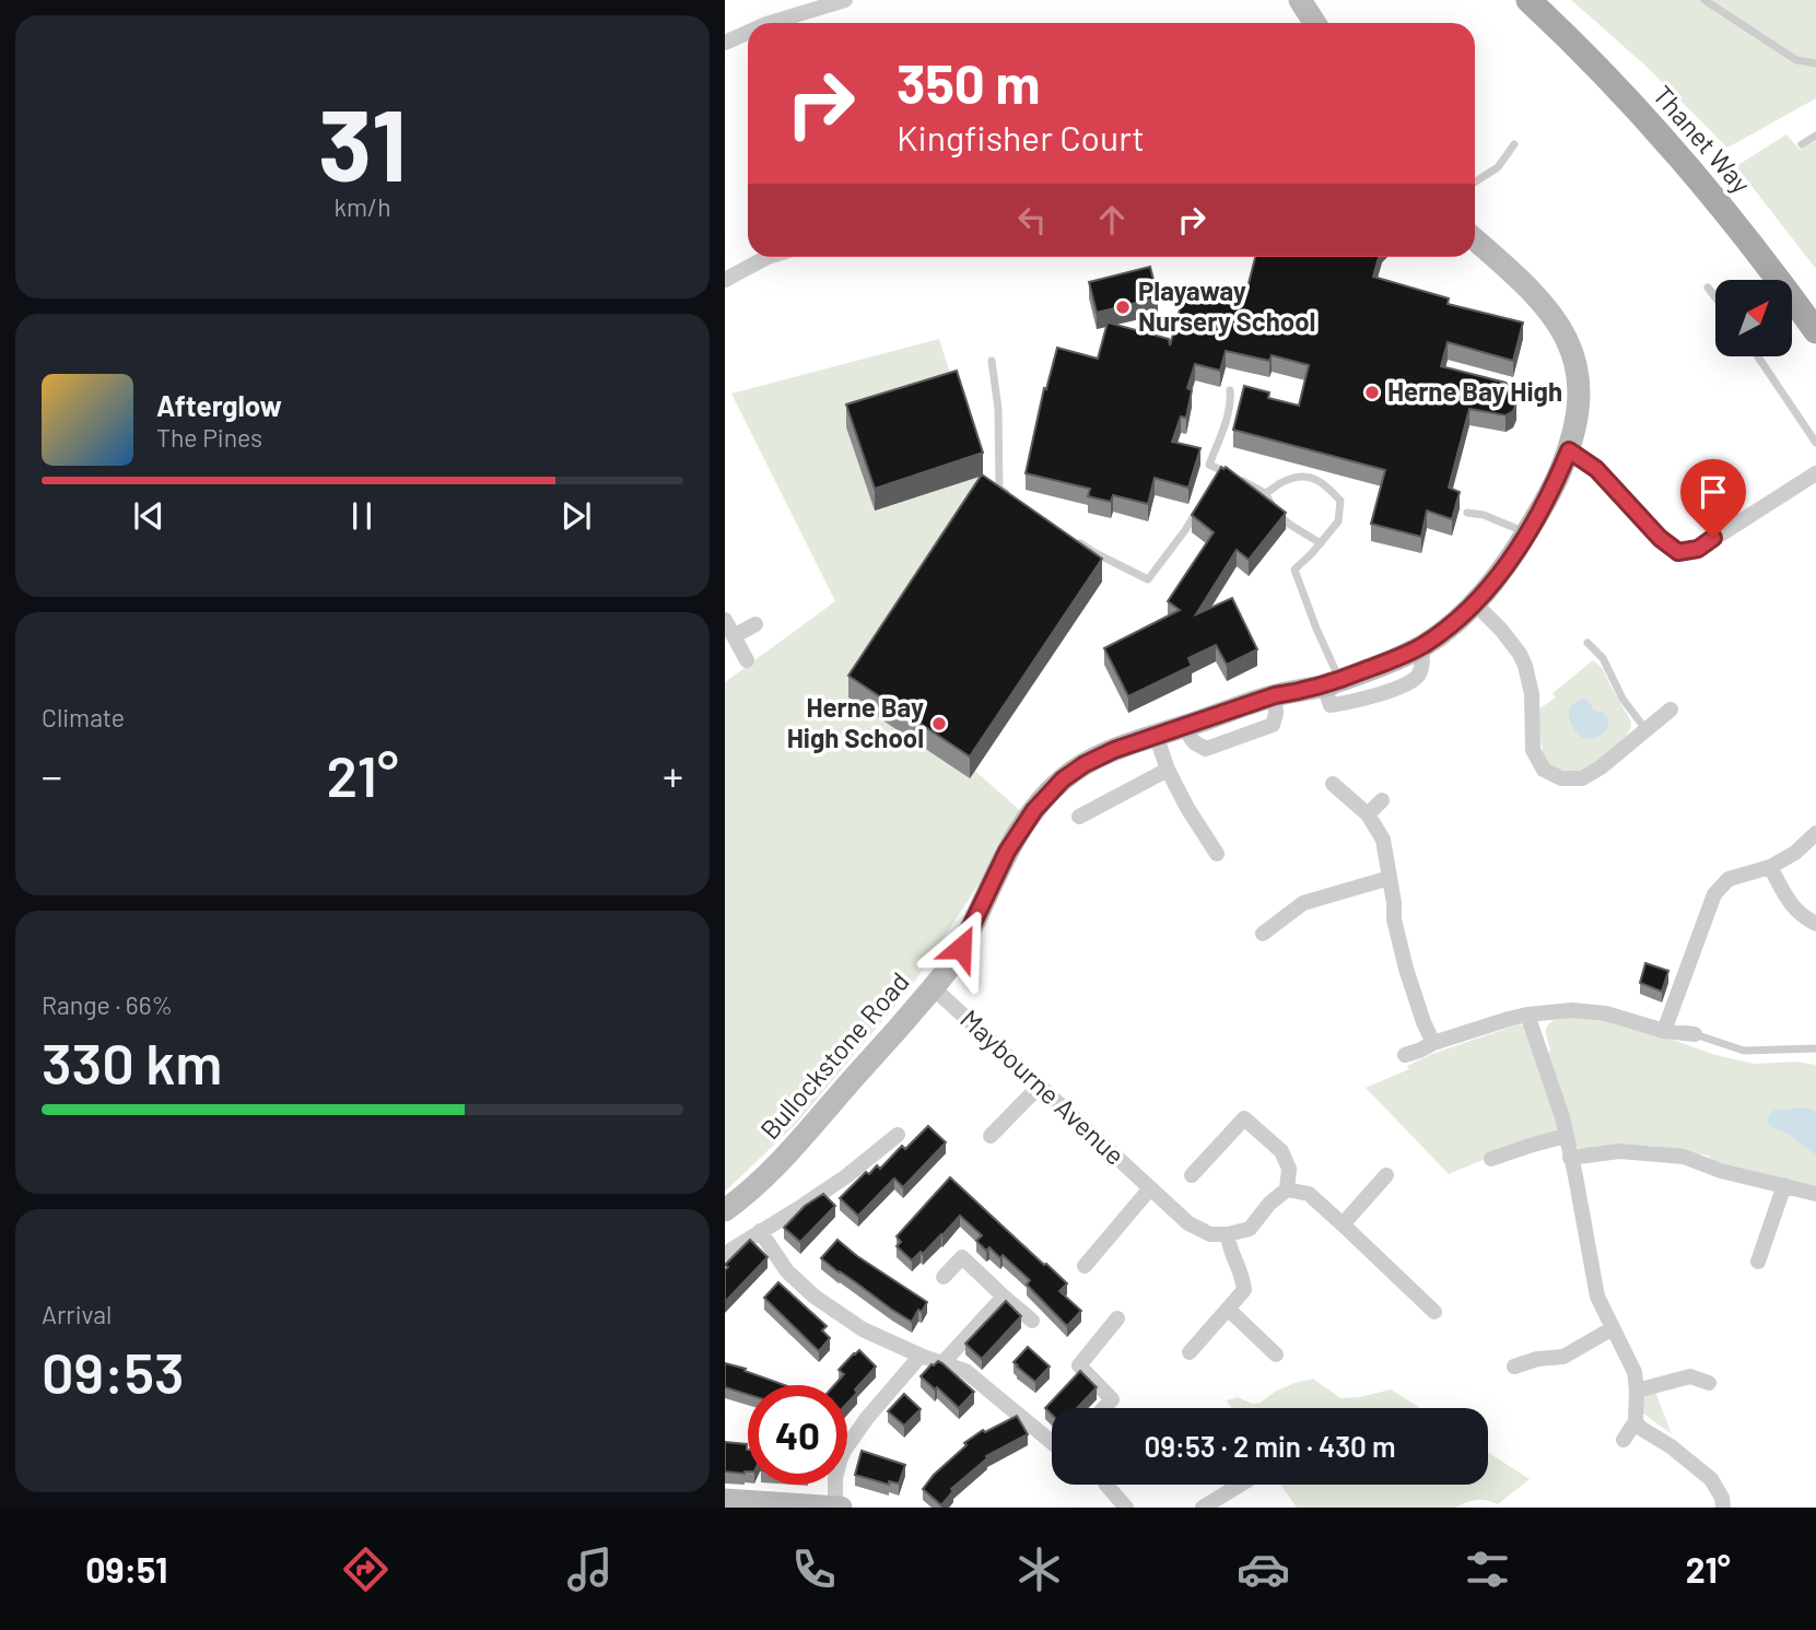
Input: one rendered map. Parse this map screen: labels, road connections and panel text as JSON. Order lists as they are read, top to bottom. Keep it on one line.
{"streets":{"main road":["Thanet Way"],"street":["Bullockstone Road","Maybourne Avenue"]},"crossings":[["Bullockstone Road","Maybourne Avenue"]],"places":["Playaway Nursery School","Herne Bay High","Herne Bay High School"],"north":"top right","page":{"tile":[["31","km/h"],"Climate",["Range · 66%","330 km"],["Arrival","09:53"]],"turn":["350 m","Kingfisher Court"],"song":["Afterglow","The Pines"],"heat":["−","21°","+"],"limit":"40","trip":"09:53 · 2 min · 430 m","tabs":["09:51","21°"]}}
